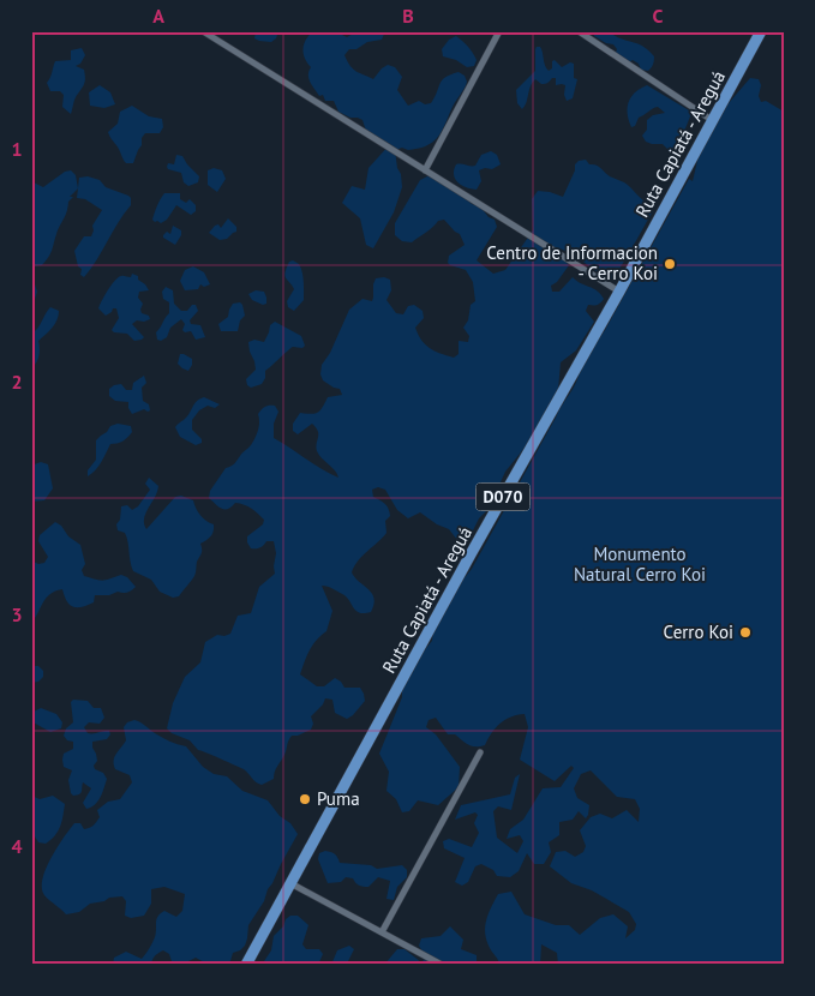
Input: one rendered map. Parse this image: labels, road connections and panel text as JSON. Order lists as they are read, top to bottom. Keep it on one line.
{"streets":{"main road":["Ruta Capiatá - Areguá","D070"]},"parks":["Monumento Natural Cerro Koi"],"places":["Centro de Informacion - Cerro Koi","Cerro Koi","Puma"],"grid":{"columns":["A","B","C"],"rows":["1","2","3","4"]}}
